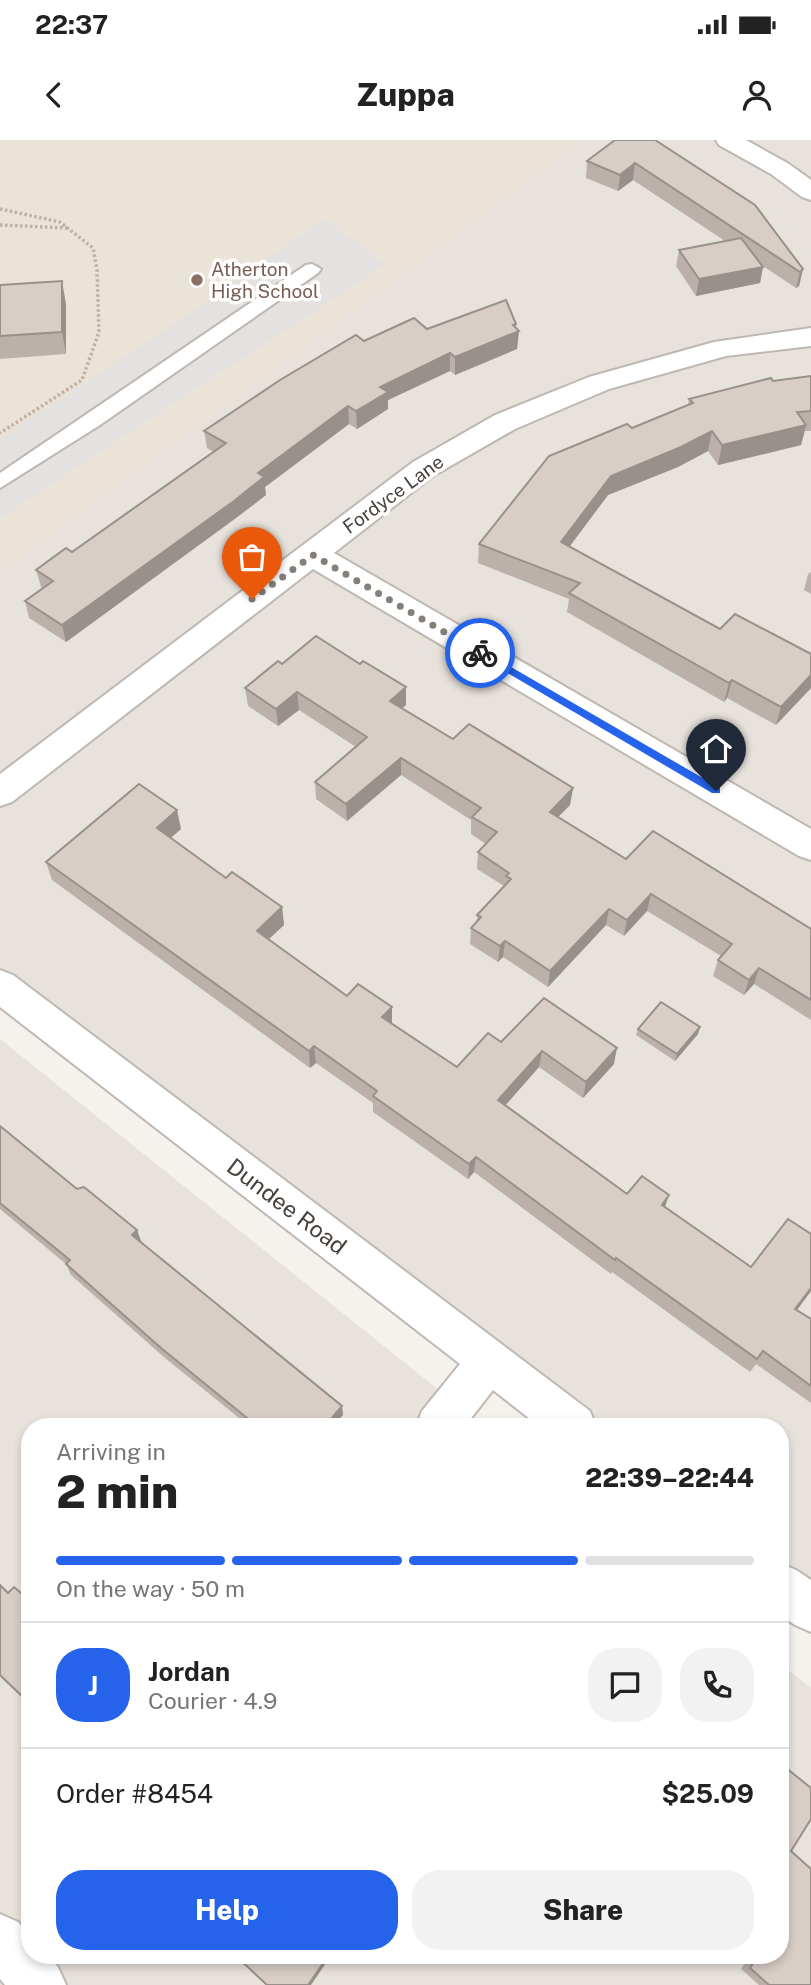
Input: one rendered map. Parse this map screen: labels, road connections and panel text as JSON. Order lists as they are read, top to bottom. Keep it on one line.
{"streets":{"street":["Fordyce Lane","Dundee Road"]},"places":["Atherton High School"],"page":{"status":"22:37","header":"Zuppa","heading":["2 min","Arriving in","22:39–22:44"],"panel":["Jordan","Courier · 4.9","Order #8454","$25.09"],"bar":"On the way · 50 m","round":"J","buttons":["Help","Share"]}}
